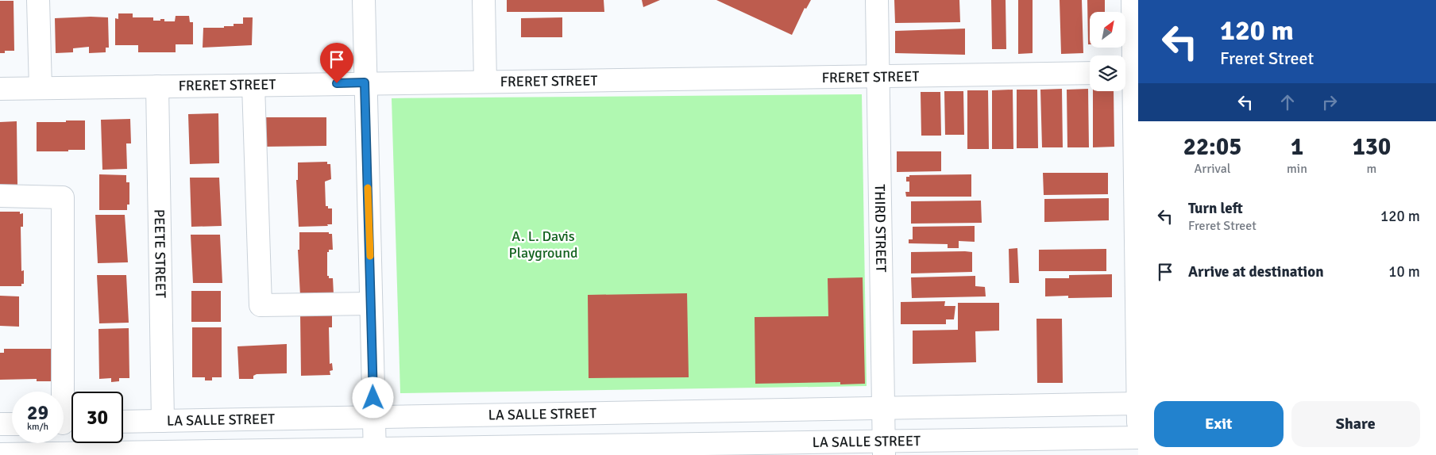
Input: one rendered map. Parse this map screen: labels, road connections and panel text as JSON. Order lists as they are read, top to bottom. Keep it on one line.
{"streets":{"street":["FRERET STREET","THIRD STREET","PEETE STREET","LA SALLE STREET"]},"crossings":[["FRERET STREET","THIRD STREET"],["FRERET STREET","PEETE STREET"],["THIRD STREET","LA SALLE STREET"],["PEETE STREET","LA SALLE STREET"]],"parks":["A. L. Davis Playground"],"north":"top right","page":{"turn":["120 m","Freret Street"],"eta":["22:05","Arrival","1","min","130","m"],"list":[{"name":"Turn left","note":"Freret Street","value":"120 m"},{"name":"Arrive at destination","value":"10 m"}],"speed":"29 km/h","limit":"30","buttons":["Exit","Share"]}}
